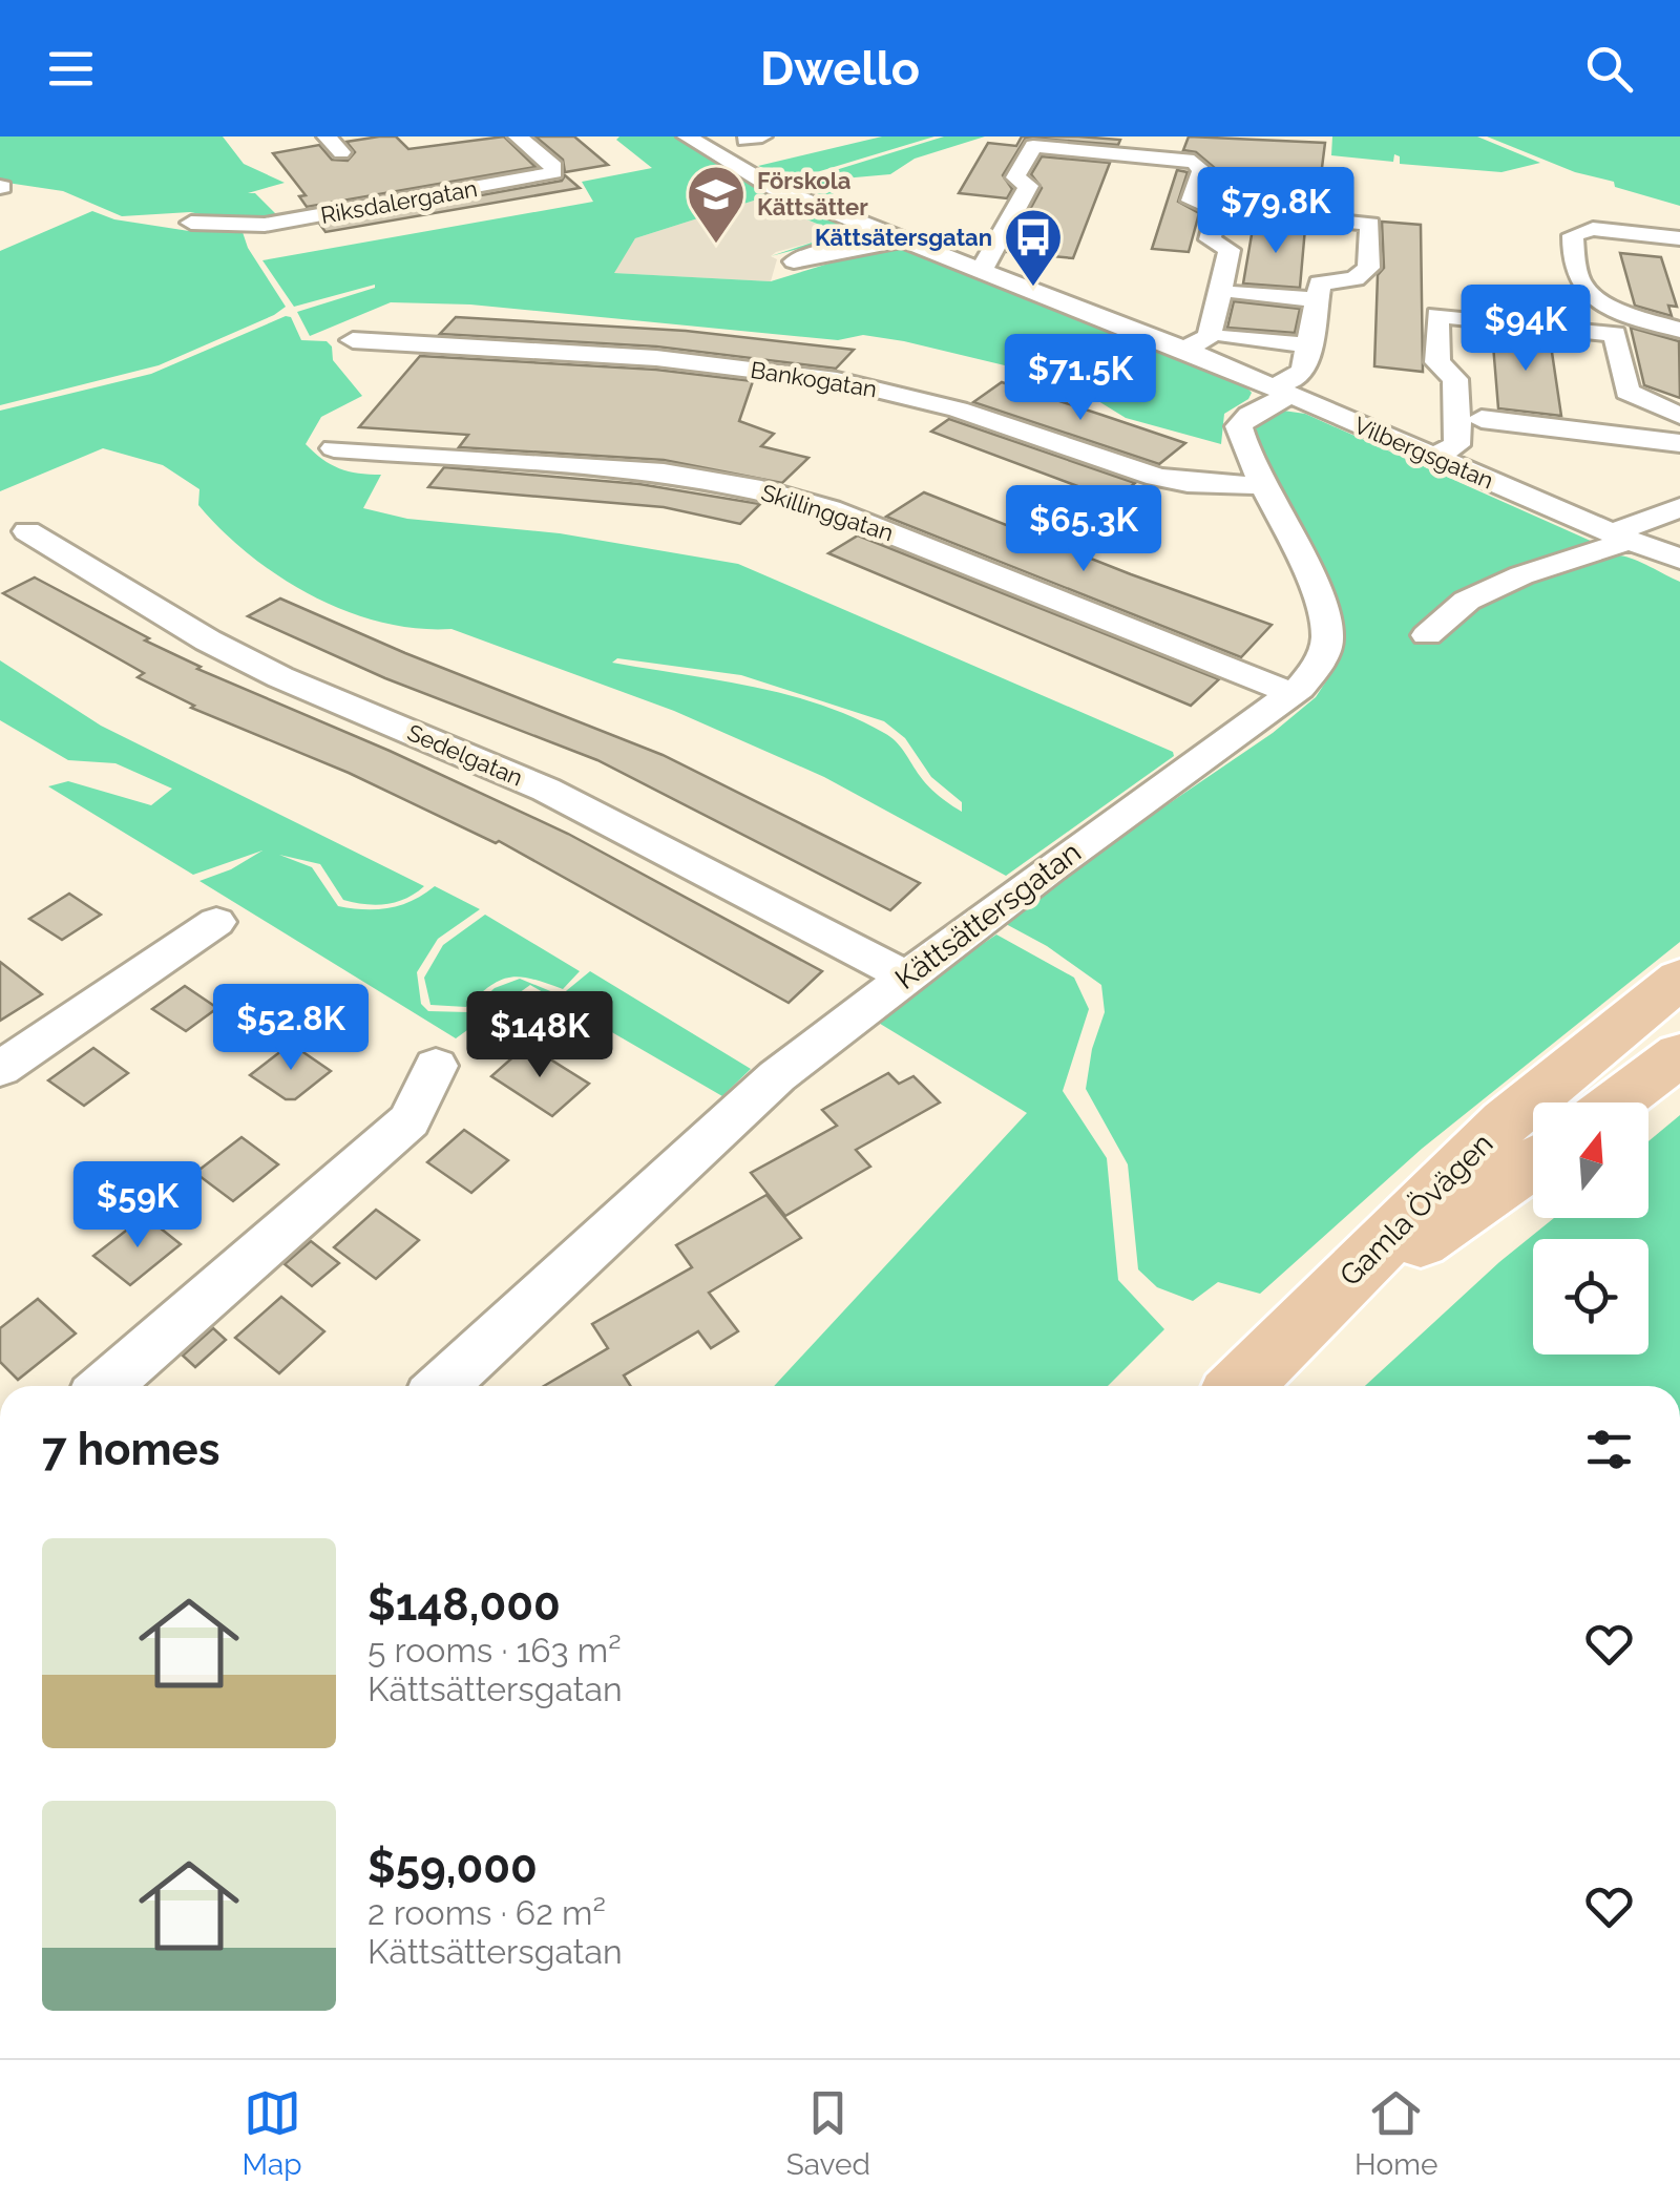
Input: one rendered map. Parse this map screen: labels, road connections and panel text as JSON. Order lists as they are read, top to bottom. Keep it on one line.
{"streets":{"main road":["Gamla Övägen"],"street":["Riksdalergatan","Bankogatan","Vilbergsgatan","Skillinggatan","Sedelgatan","Kättsättersgatan"]},"crossings":[["Bankogatan","Kättsättersgatan"],["Vilbergsgatan","Kättsättersgatan"],["Skillinggatan","Kättsättersgatan"],["Sedelgatan","Kättsättersgatan"]],"places":{"school or university":["Förskola Kättsätter"],"bus stop":["Kättsätersgatan"]},"north":"top","page":{"header":"Dwello","price":["$79.8K","$94K","$71.5K","$65.3K","$52.8K","$148K","$59K"],"heading":"7 homes","list":[{"name":"$148,000","note":"5 rooms · 163 m² · Kättsättersgatan"},{"name":"$59,000","note":"2 rooms · 62 m² · Kättsättersgatan"}],"tabs":["Map","Saved","Home"]}}
